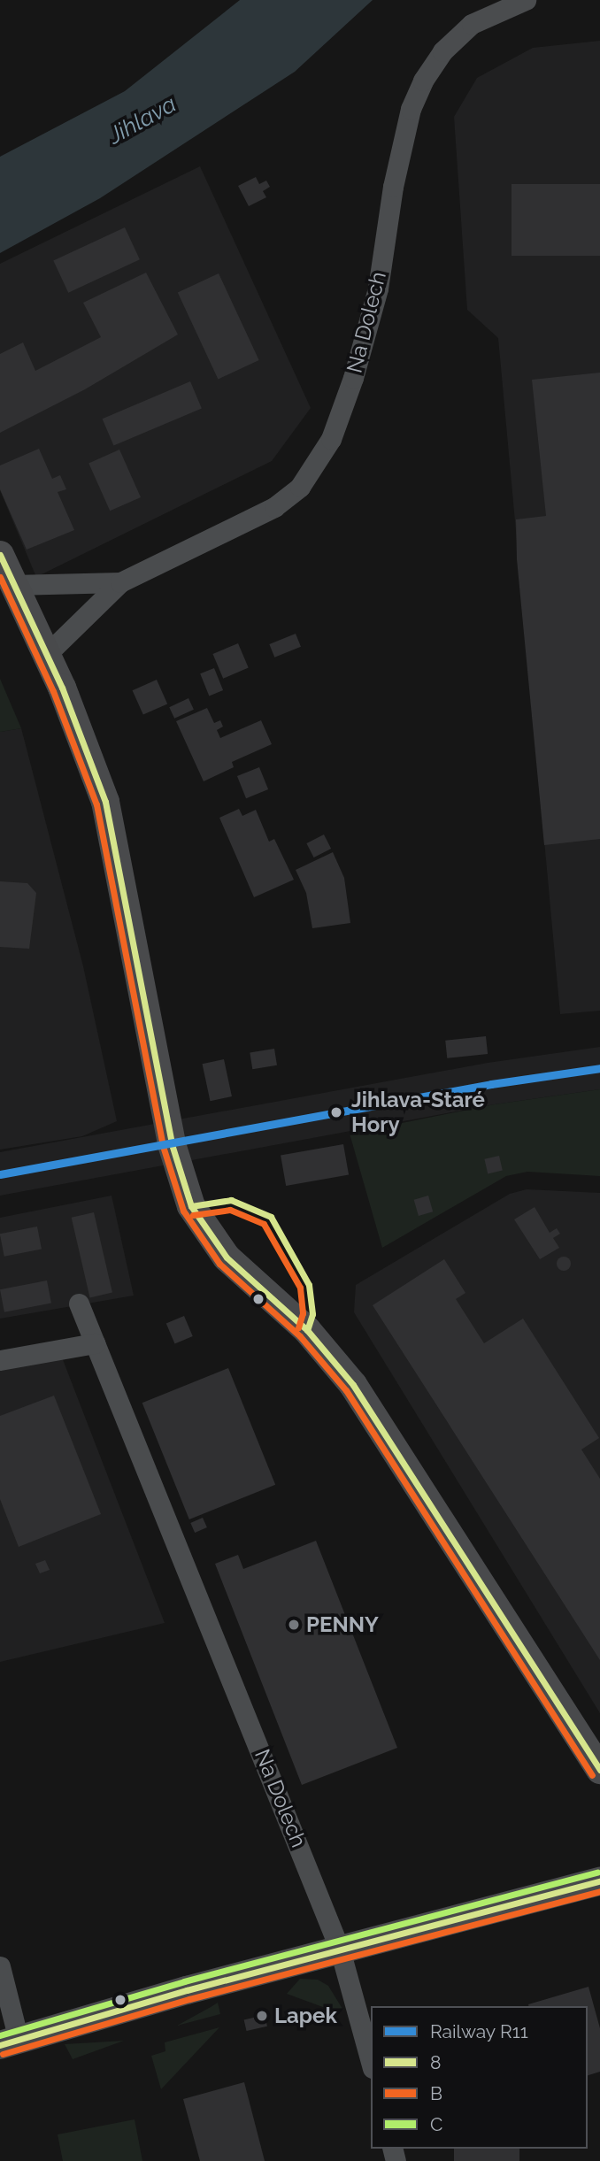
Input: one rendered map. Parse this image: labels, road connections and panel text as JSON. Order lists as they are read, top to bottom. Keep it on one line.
{"streets":{"street":["Na Dolech"]},"water":["Jihlava"],"places":["Jihlava-Staré Hory","PENNY","Lapek"],"lines":["transit line 8","transit line B","rail line R11","transit line C"],"legend":["Railway R11","8","B","C"]}
